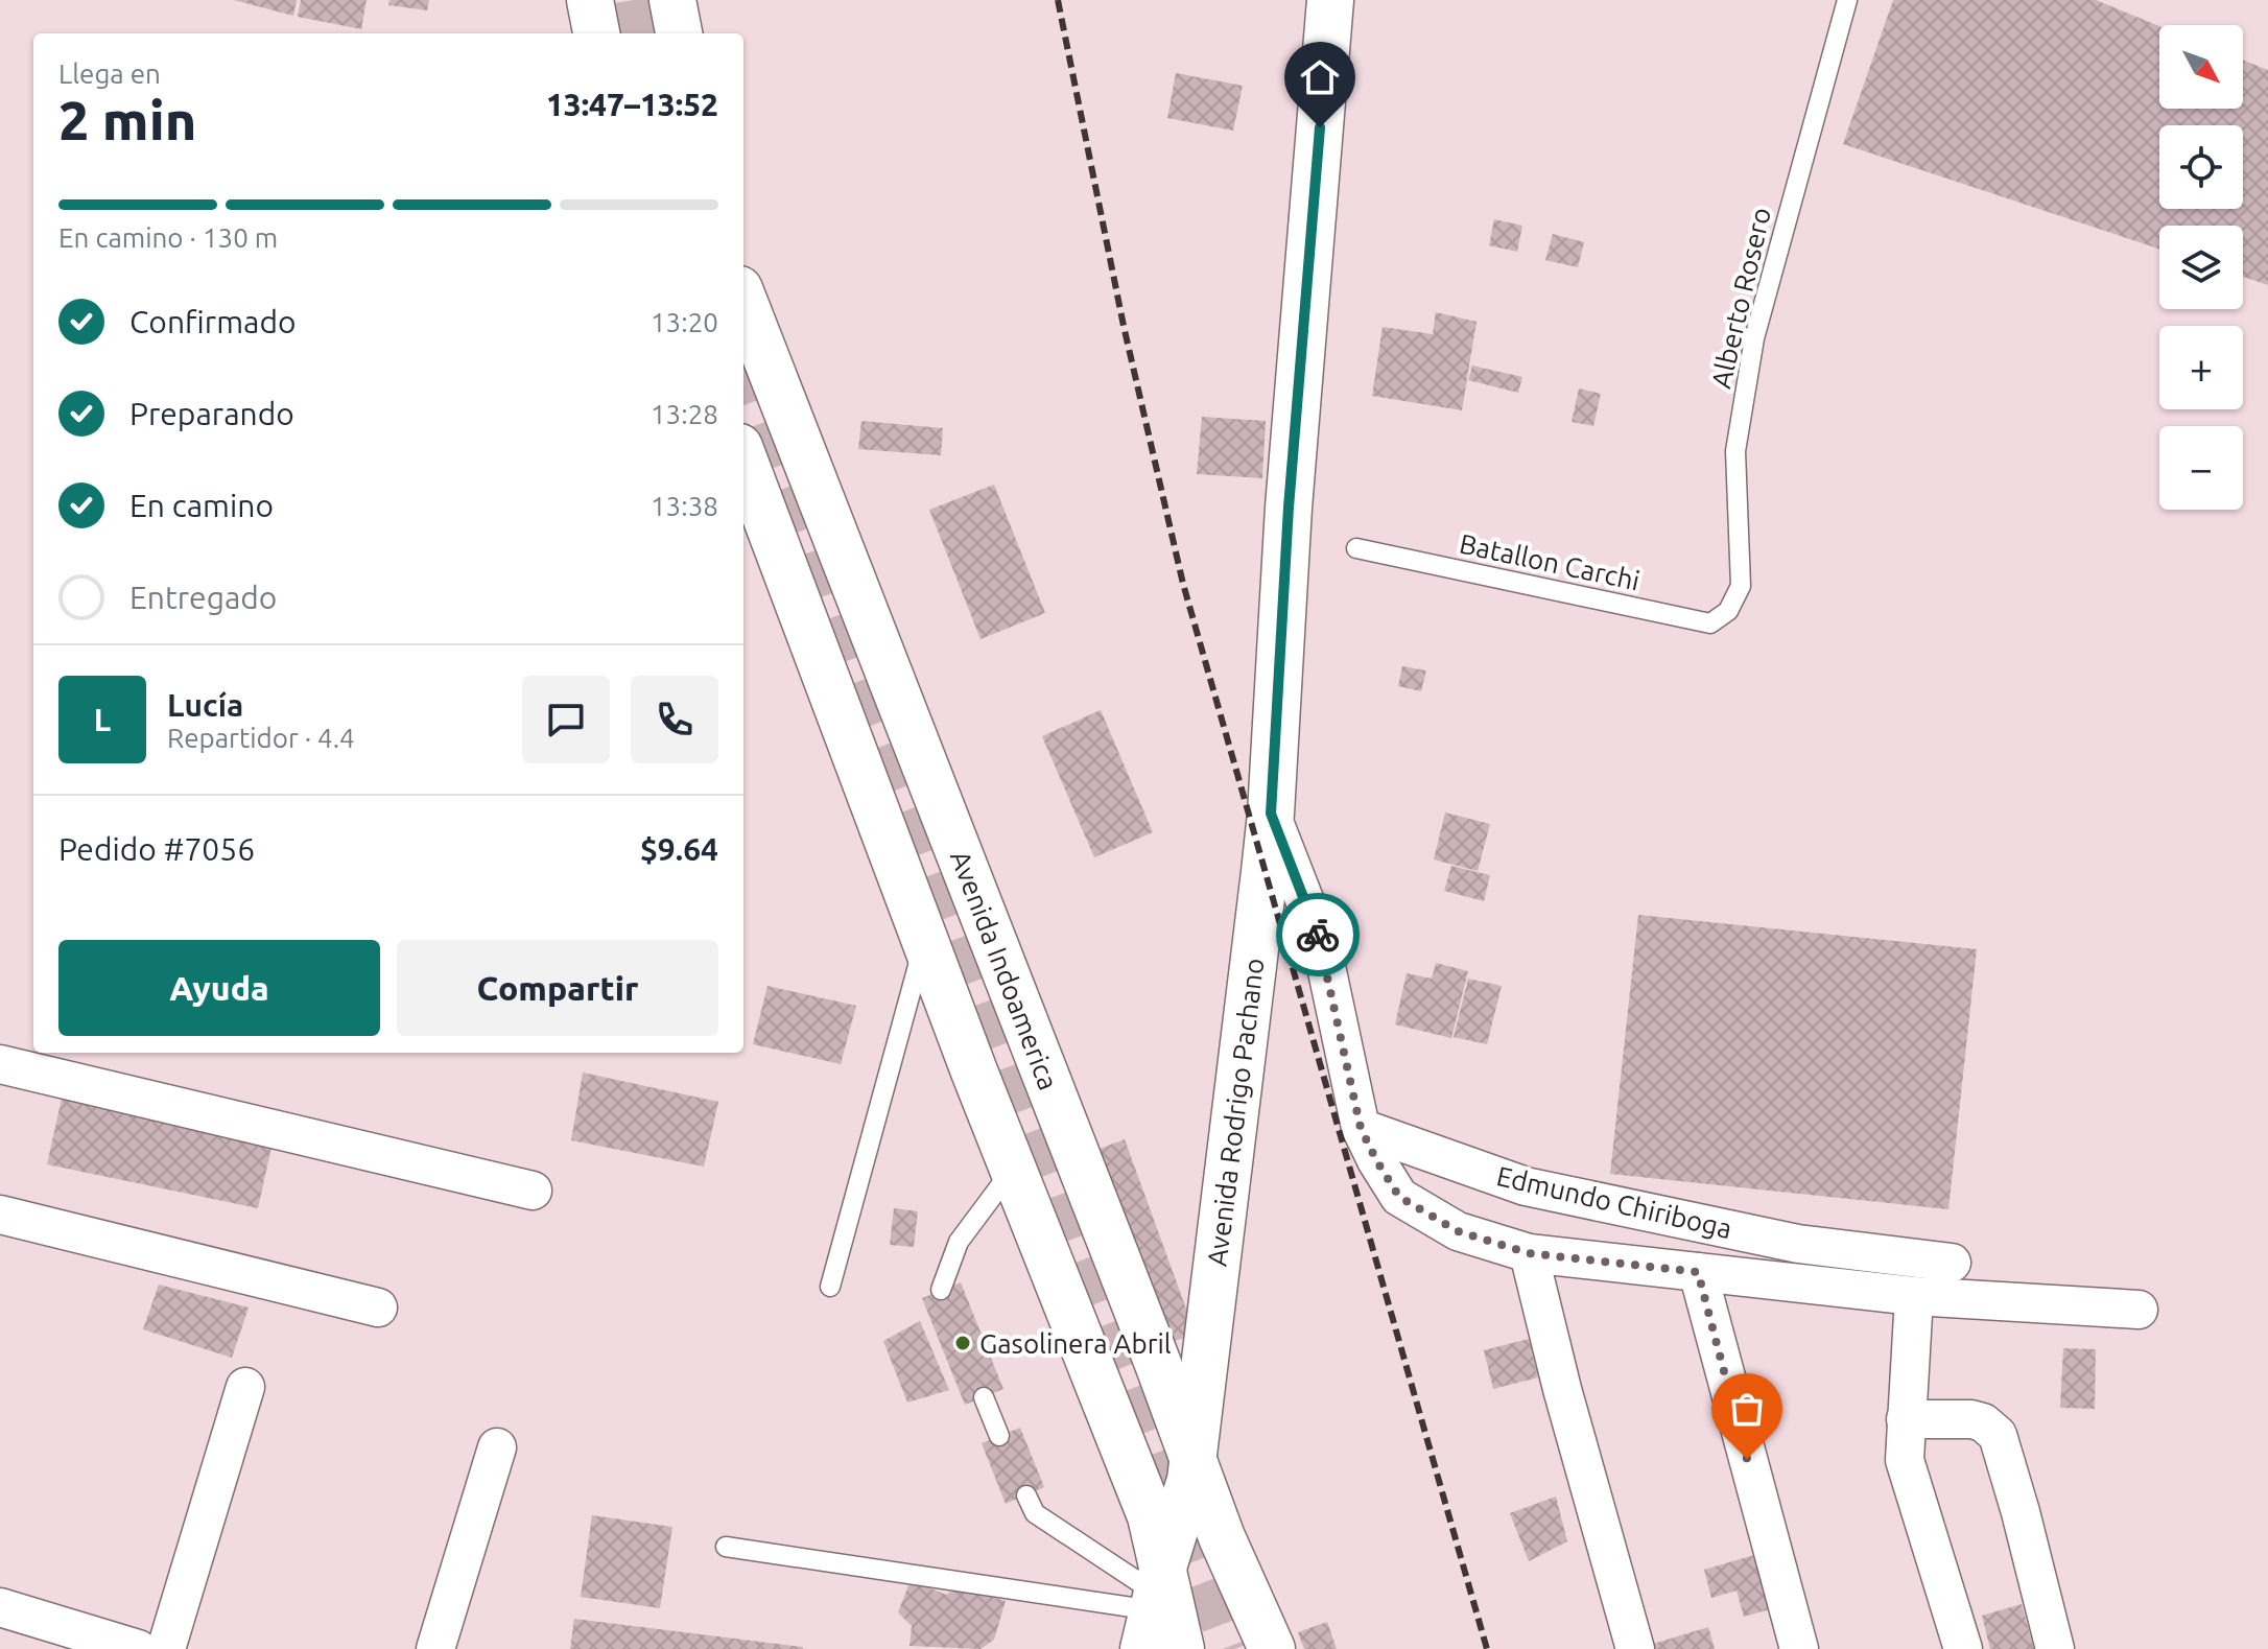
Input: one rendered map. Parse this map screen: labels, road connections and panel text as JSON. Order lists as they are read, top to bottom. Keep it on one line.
{"streets":{"main road":["Avenida Indoamerica","Avenida Rodrigo Pachano"],"street":["Edmundo Chiriboga"],"lane":["Alberto Rosero","Batallon Carchi"]},"crossings":[["Alberto Rosero","Batallon Carchi"],["Avenida Indoamerica","Avenida Rodrigo Pachano"]],"places":["Gasolinera Abril"],"north":"bottom right","page":{"map_buttons":["+","−"],"heading":["2 min","Llega en","13:47–13:52"],"panel":["Lucía","Repartidor · 4.4","Pedido #7056","$9.64"],"bar":"En camino · 130 m","list":[["Confirmado","13:20"],["Preparando","13:28"],["En camino","13:38"],"Entregado"],"round":"L","buttons":["Ayuda","Compartir"]}}
